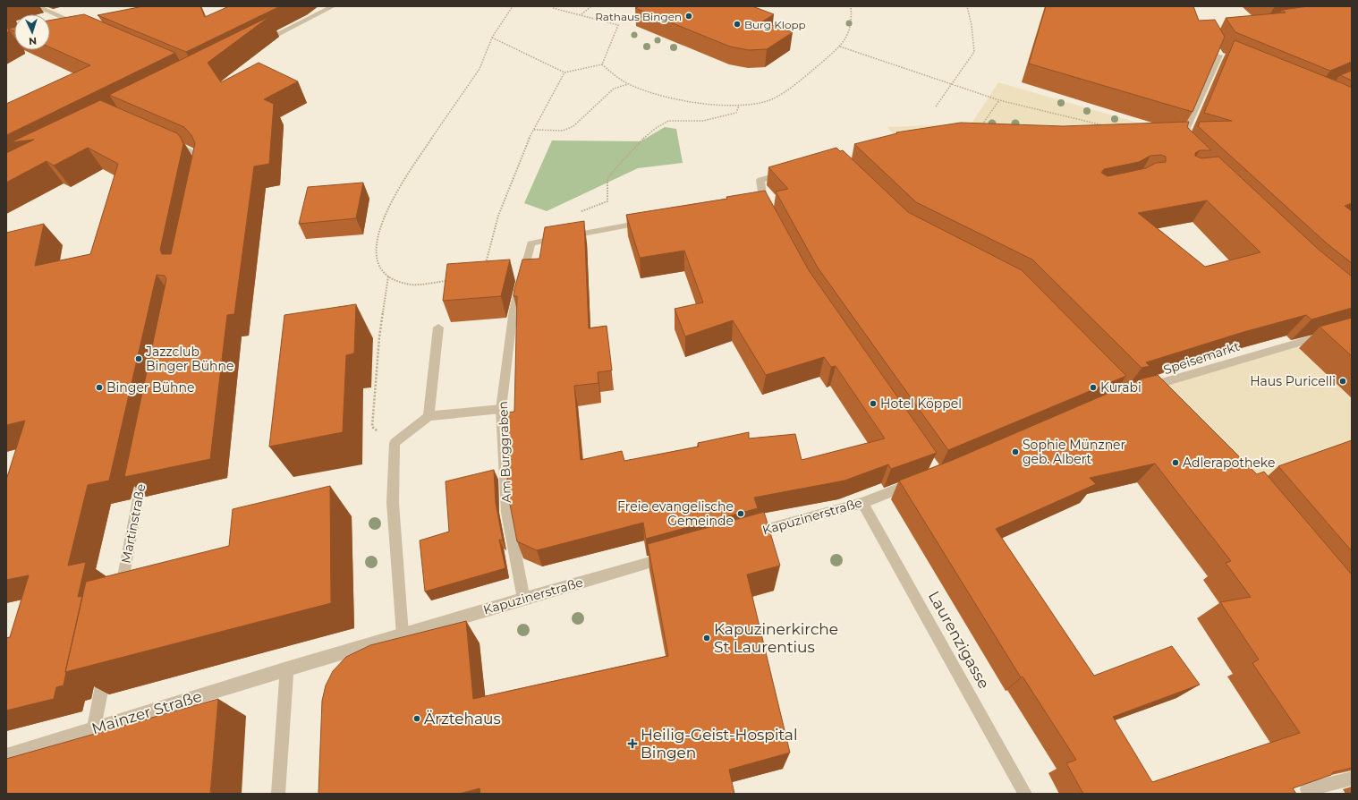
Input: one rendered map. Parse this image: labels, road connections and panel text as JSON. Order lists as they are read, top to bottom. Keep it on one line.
{"streets":{"street":["Speisemarkt","Am Burggraben","Kapuzinerstraße","Martinstraße","Laurenzigasse","Mainzer Straße"]},"crossings":[["Am Burggraben","Kapuzinerstraße"],["Kapuzinerstraße","Laurenzigasse"],["Kapuzinerstraße","Mainzer Straße"]],"places":{"other":["Rathaus Bingen","Burg Klopp","Jazzclub Binger Bühne","Haus Puricelli","Binger Bühne","Kurabi","Hotel Köppel","Sophie Münzner geb. Albert","Adlerapotheke","Freie evangelische Gemeinde","Kapuzinerkirche St Laurentius","Ärztehaus"],"health":["Heilig-Geist-Hospital Bingen"]},"north":"bottom"}
